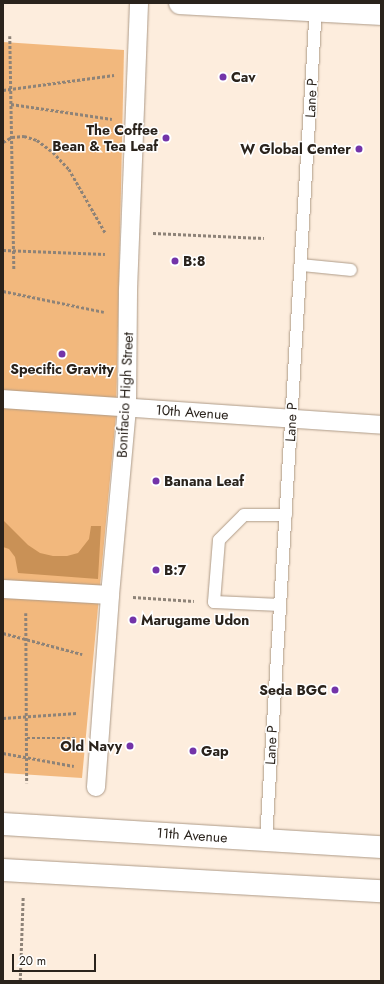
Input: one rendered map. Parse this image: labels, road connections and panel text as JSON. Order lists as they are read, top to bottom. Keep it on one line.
{"streets":{"street":["Bonifacio High Street","10th Avenue","11th Avenue"],"lane":["Lane P"]},"crossings":[["Lane P","10th Avenue"],["Lane P","11th Avenue"],["Bonifacio High Street","10th Avenue"]],"places":["Cav","The Coffee Bean & Tea Leaf","W Global Center","B:8","Specific Gravity","Banana Leaf","B:7","Marugame Udon","Seda BGC","Old Navy","Gap"],"scale_bar":"20 m"}
